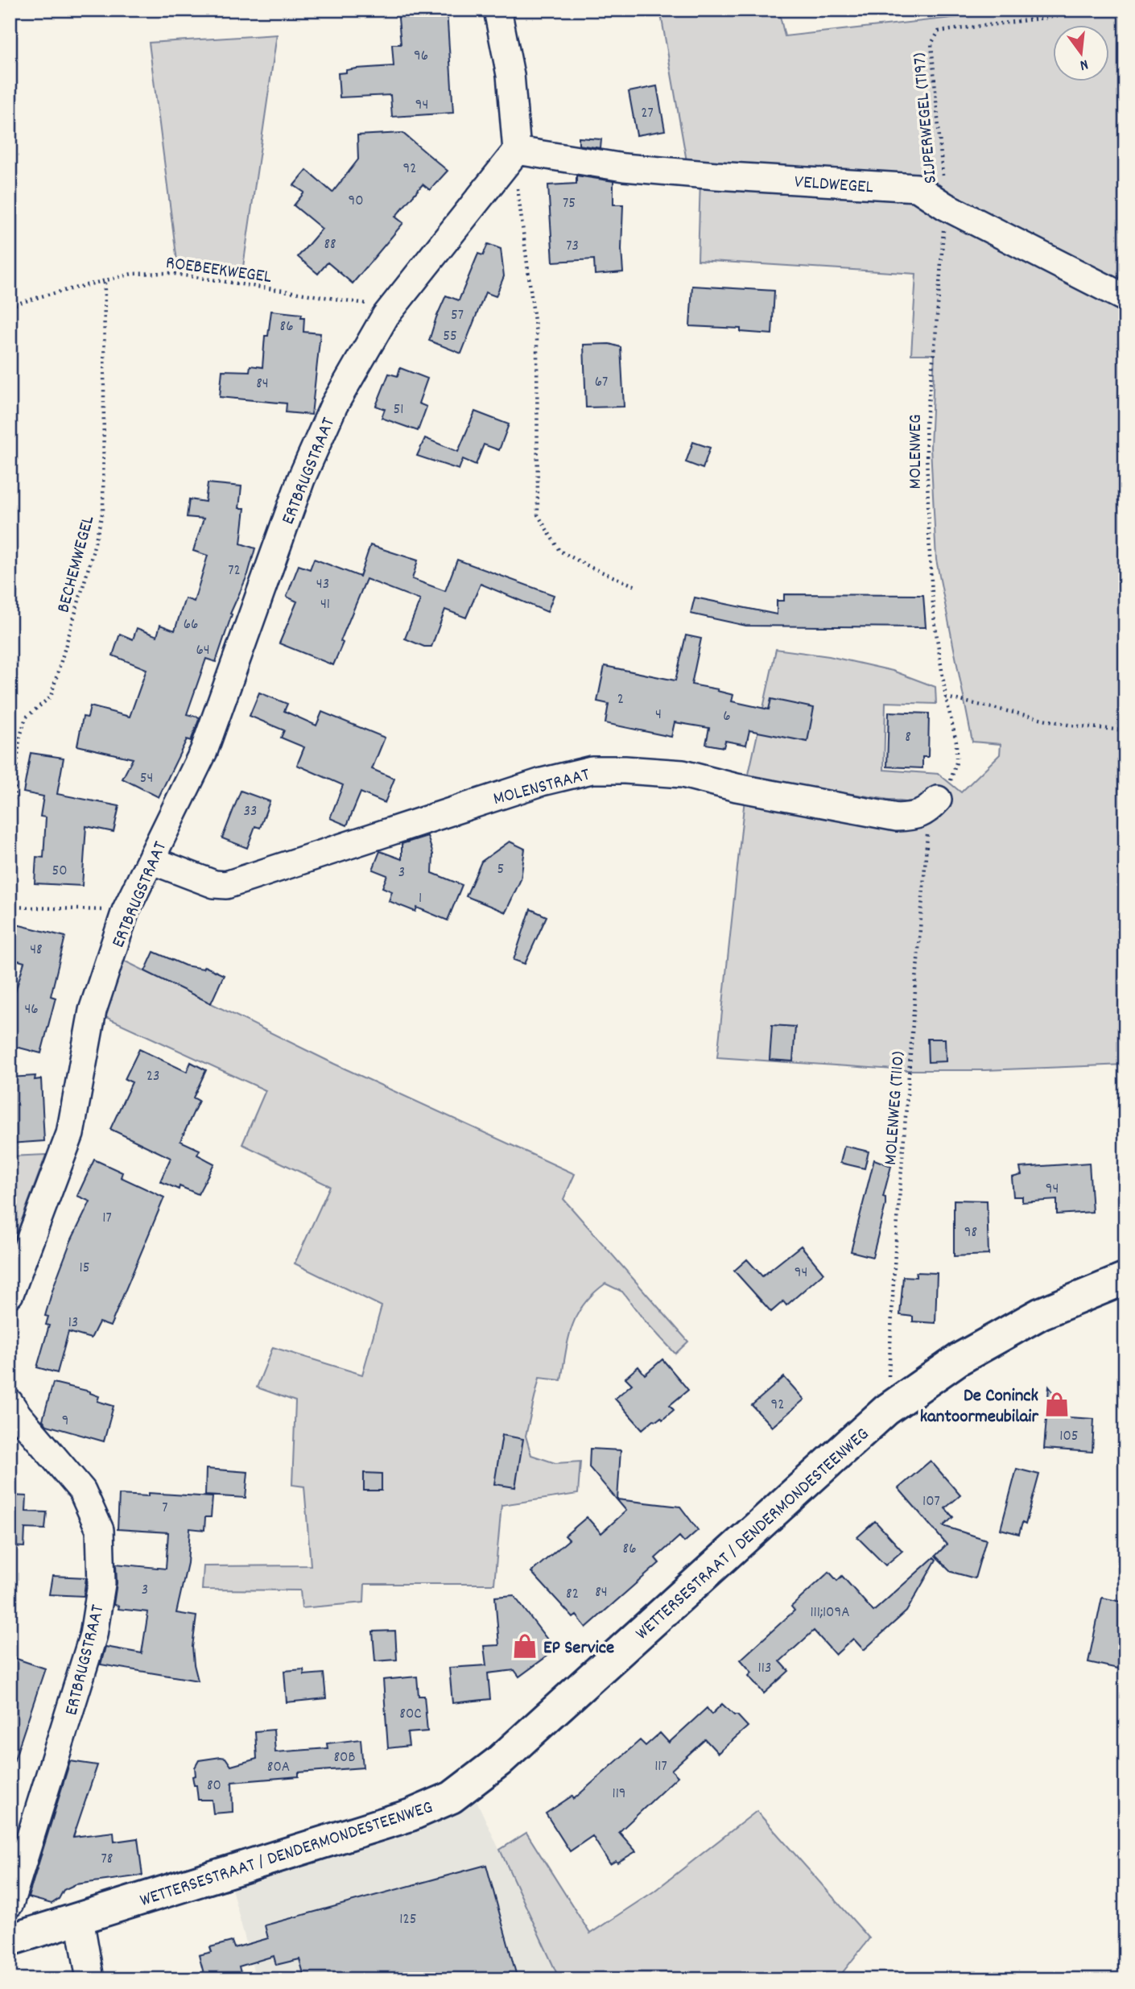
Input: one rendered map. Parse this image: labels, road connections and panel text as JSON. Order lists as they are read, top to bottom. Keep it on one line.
{"streets":{"main road":["WETTERSESTRAAT / DENDERMONDESTEENWEG"],"street":["VELDWEGEL","ERTBRUGSTRAAT","MOLENSTRAAT"],"path":["SIJPERWEGEL (T197)","ROEBEEKWEGEL","MOLENWEG","BECHEMWEGEL","MOLENWEG (T110)"]},"crossings":[["SIJPERWEGEL (T197)","VELDWEGEL"],["SIJPERWEGEL (T197)","MOLENWEG"],["VELDWEGEL","MOLENWEG"],["VELDWEGEL","ERTBRUGSTRAAT"],["ROEBEEKWEGEL","ERTBRUGSTRAAT"],["ROEBEEKWEGEL","BECHEMWEGEL"],["MOLENWEG","MOLENSTRAAT"],["MOLENWEG","MOLENWEG (T110)"],["ERTBRUGSTRAAT","MOLENSTRAAT"],["MOLENSTRAAT","MOLENWEG (T110)"],["MOLENWEG (T110)","WETTERSESTRAAT / DENDERMONDESTEENWEG"]],"places":{"shop":["De Coninck kantoormeubilair","EP Service"]},"house_numbers":["96","94","27","92","90","75","88","73","57","86","55","67","84","51","72","43","41","66","64","2","4","6","8","54","33","5","50","3","1","48","46","23","94","17","98","15","94","13","92","9","105","107","7","86","3","84","82","111;109A","113","80C","80B","117","80A","80","119","78","125"],"north":"bottom"}
